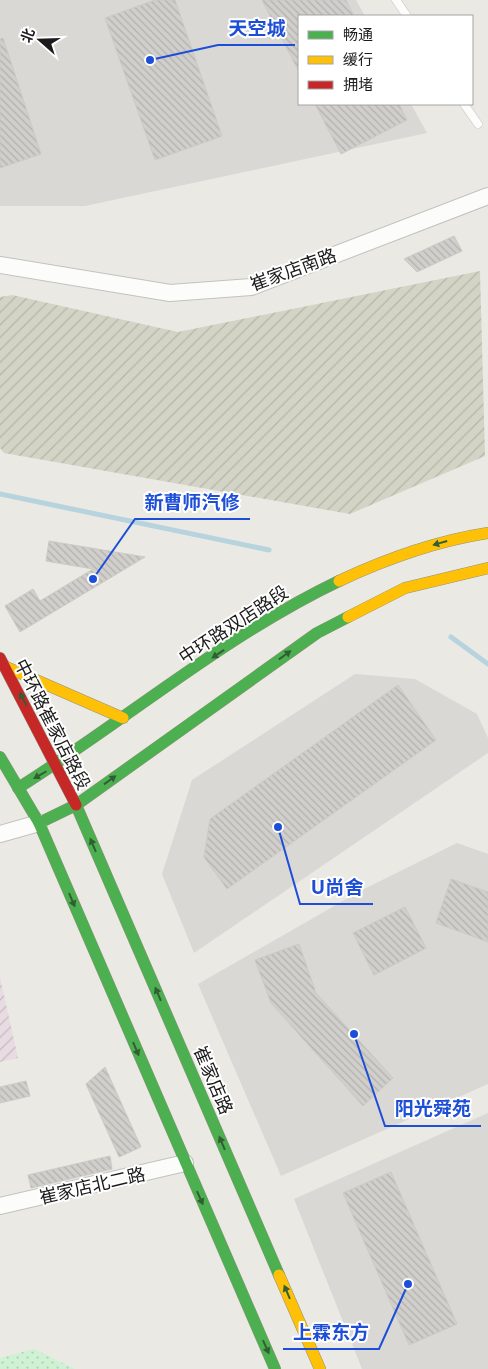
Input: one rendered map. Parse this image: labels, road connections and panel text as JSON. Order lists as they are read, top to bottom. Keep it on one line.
{"streets":{"main road":["中环路双店路段","中环路崔家店路段","崔家店路"],"street":["崔家店南路","崔家店北二路"]},"crossings":[["中环路双店路段","中环路崔家店路段"],["中环路崔家店路段","崔家店路"]],"one_way":["中环路崔家店路段"],"places":["天空城","新曹师汽修","U尚舍","阳光舜苑","上霖东方"],"legend":["畅通","缓行","拥堵"],"north":"left"}
